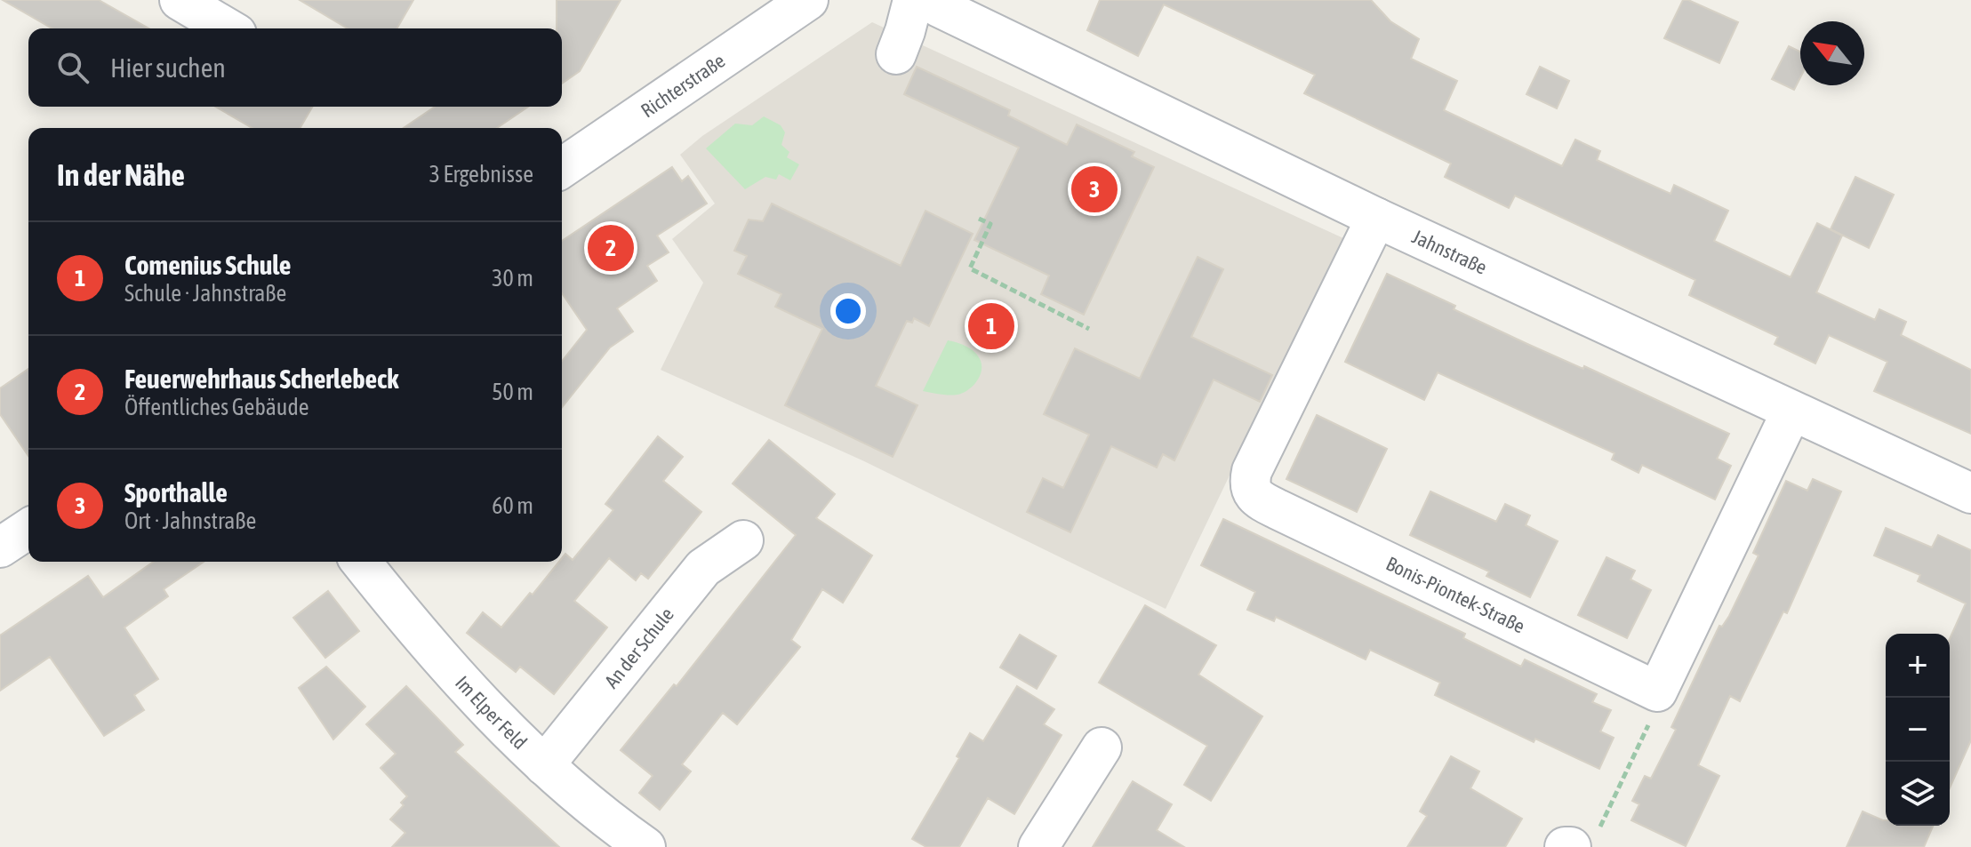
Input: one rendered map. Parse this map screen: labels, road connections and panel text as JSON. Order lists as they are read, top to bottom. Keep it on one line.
{"streets":{"street":["Richterstraße","Jahnstraße","Bonis-Piontek-Straße","An der Schule","Im Elper Feld"]},"crossings":[["Jahnstraße","Bonis-Piontek-Straße"],["An der Schule","Im Elper Feld"]],"north":"top left","page":{"search":"Hier suchen","heading":["In der Nähe","3 Ergebnisse"],"pins":["3","2","1"],"list":[{"mark":"1","name":"Comenius Schule","note":"Schule · Jahnstraße","value":"30 m"},{"mark":"2","name":"Feuerwehrhaus Scherlebeck","note":"Öffentliches Gebäude","value":"50 m"},{"mark":"3","name":"Sporthalle","note":"Ort · Jahnstraße","value":"60 m"}],"map_buttons":["+","−"]}}
